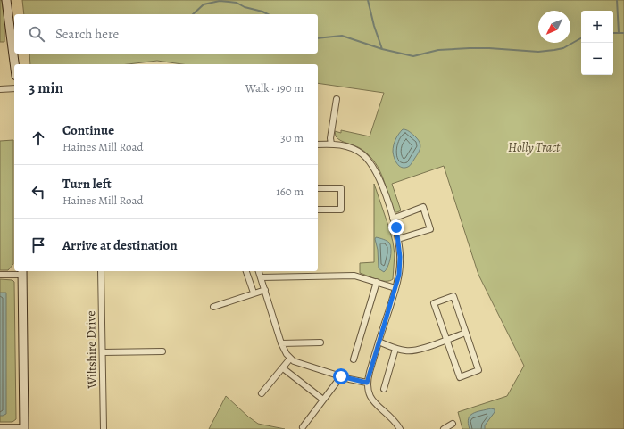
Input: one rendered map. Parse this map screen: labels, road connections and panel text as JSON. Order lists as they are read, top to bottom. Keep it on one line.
{"streets":{"street":["Wiltshire Drive"]},"parks":["Holly Tract"],"north":"bottom left","page":{"map_buttons":["+","−"],"search":"Search here","heading":["3 min","Walk · 190 m"],"list":[["Continue","Haines Mill Road","30 m"],["Turn left","Haines Mill Road","160 m"],"Arrive at destination"]}}
